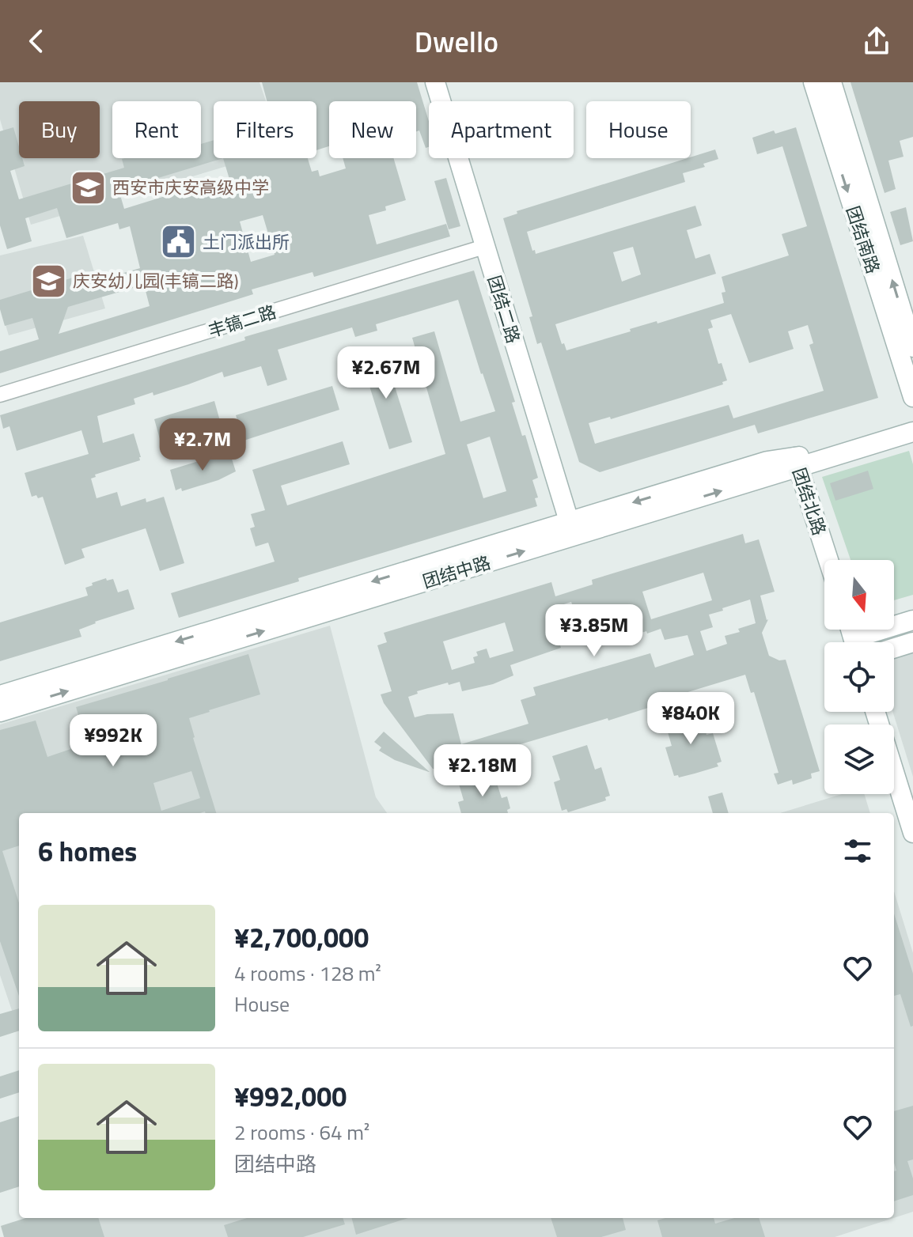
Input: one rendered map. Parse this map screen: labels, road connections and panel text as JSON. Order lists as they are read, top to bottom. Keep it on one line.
{"streets":{"street":["团结南路","团结二路","丰镐二路","团结北路","团结中路"]},"crossings":[["团结二路","丰镐二路"],["团结二路","团结中路"],["团结北路","团结中路"]],"places":{"school or university":["西安市庆安高级中学","庆安幼儿园(丰镐二路)"],"public building":["土门派出所"]},"north":"bottom","page":{"header":"Dwello","chip":["Buy","Rent","Filters","New","Apartment","House"],"price":["¥2.67M","¥2.7M","¥3.85M","¥840K","¥992K","¥2.18M"],"heading":"6 homes","list":[{"name":"¥2,700,000","note":"4 rooms · 128 m² · House"},{"name":"¥992,000","note":"2 rooms · 64 m² · 团结中路"}]}}
